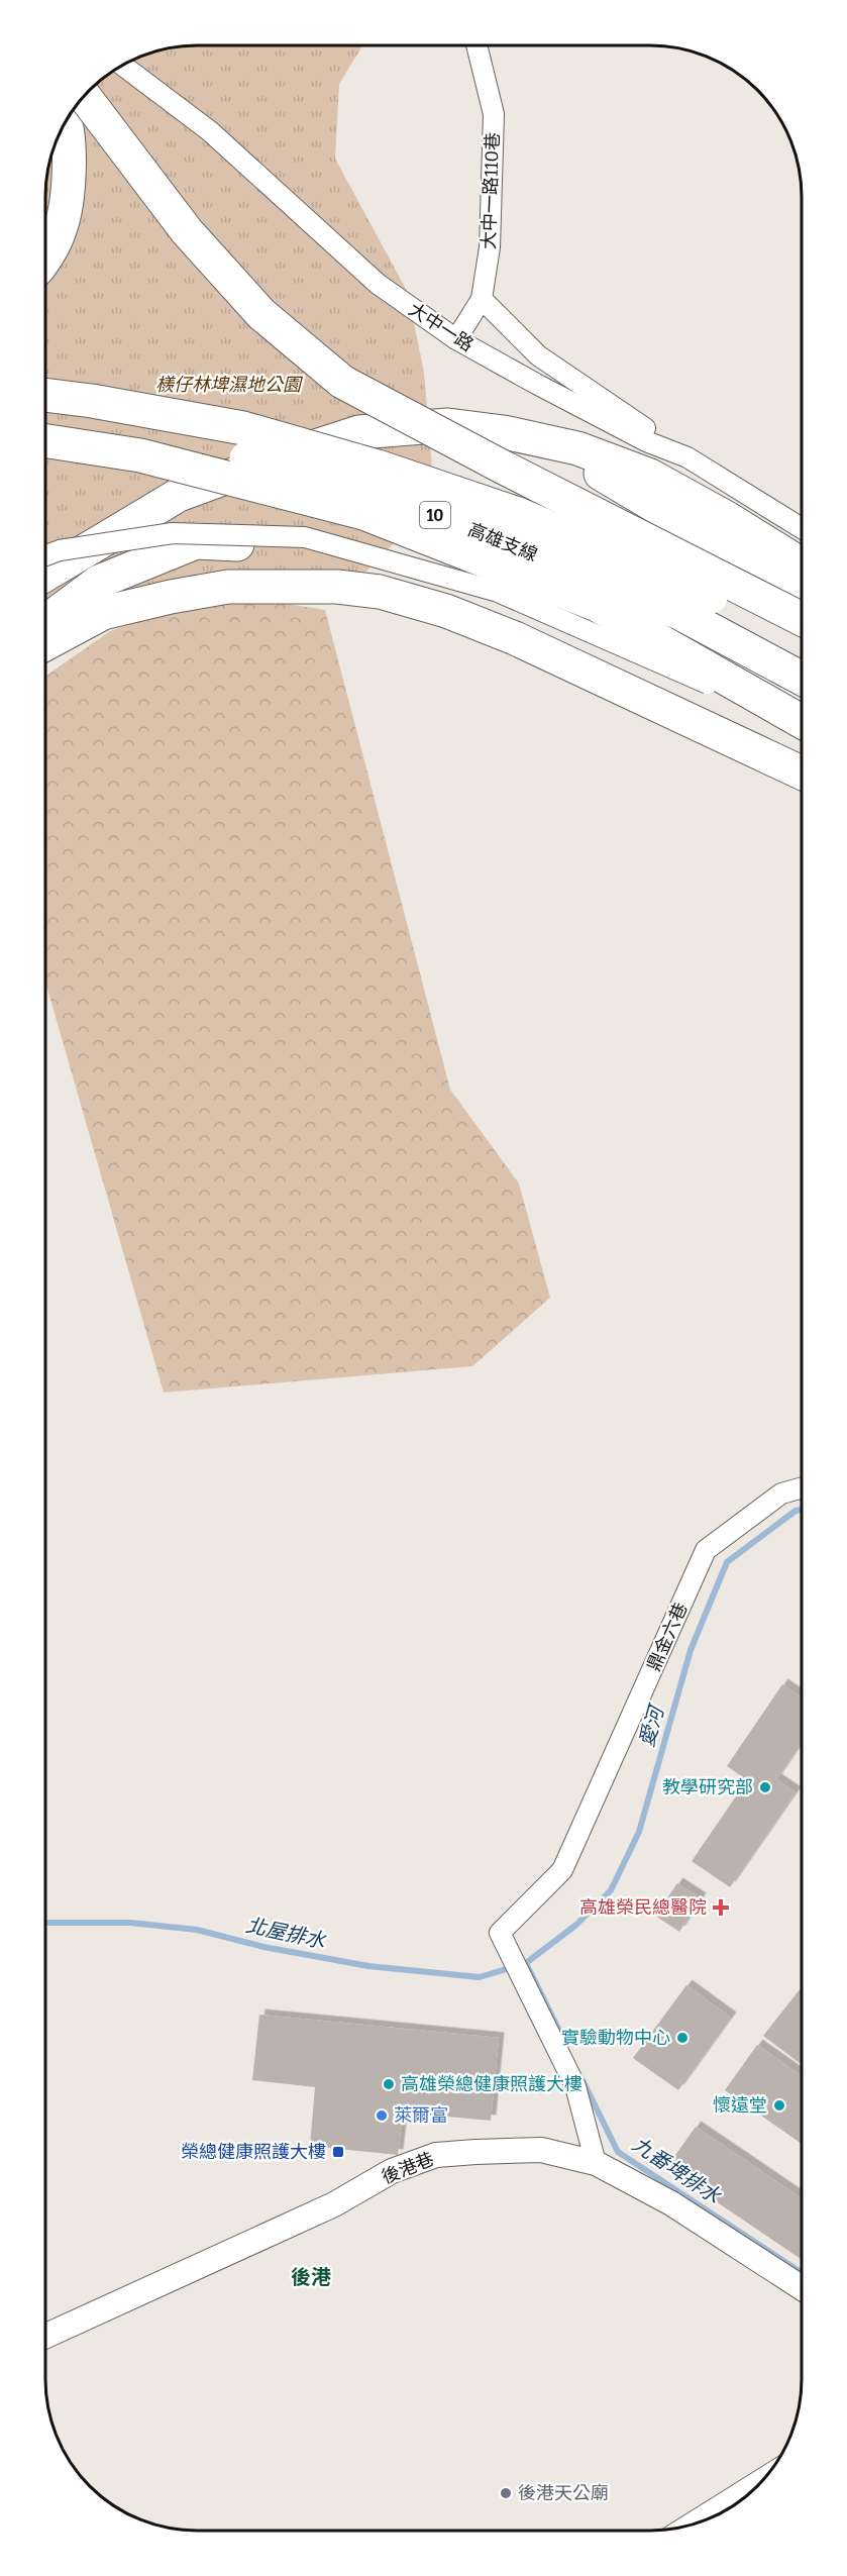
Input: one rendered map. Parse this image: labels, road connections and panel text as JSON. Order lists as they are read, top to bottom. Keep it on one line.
{"streets":{"highway":["10","高雄支線"],"street":["大中一路110巷","大中一路","鼎金六巷","後港巷"]},"crossings":[["大中一路110巷","大中一路"],["鼎金六巷","後港巷"]],"districts":["後港"],"water":["愛河","北屋排水","九番埤排水"],"parks":["檨仔林埤濕地公園"],"places":{"other":["教學研究部","實驗動物中心","高雄榮總健康照護大樓","懷遠堂","萊爾富","後港天公廟"],"health":["高雄榮民總醫院"],"transit":["榮總健康照護大樓"]}}
